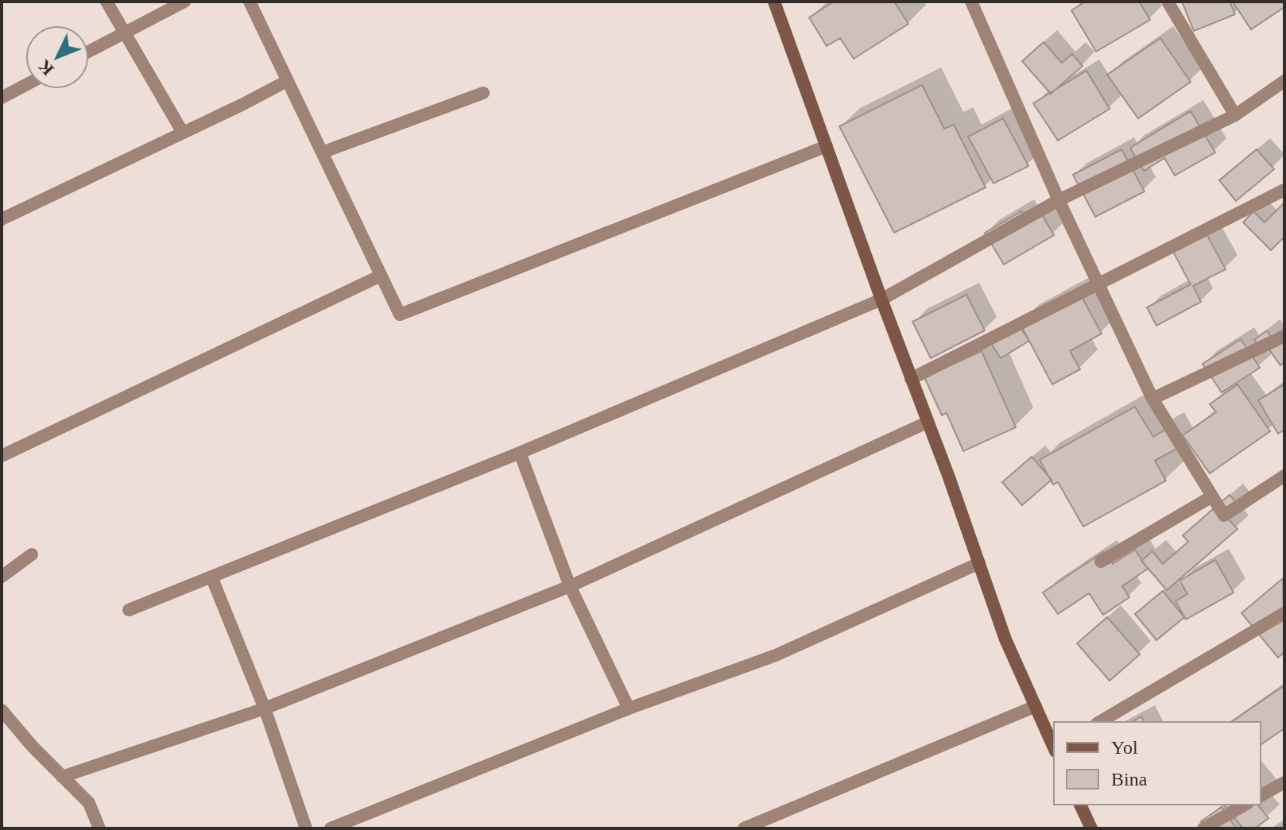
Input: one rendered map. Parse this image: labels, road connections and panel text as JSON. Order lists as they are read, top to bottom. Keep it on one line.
{"legend":["Yol","Bina"],"north":"bottom left"}
